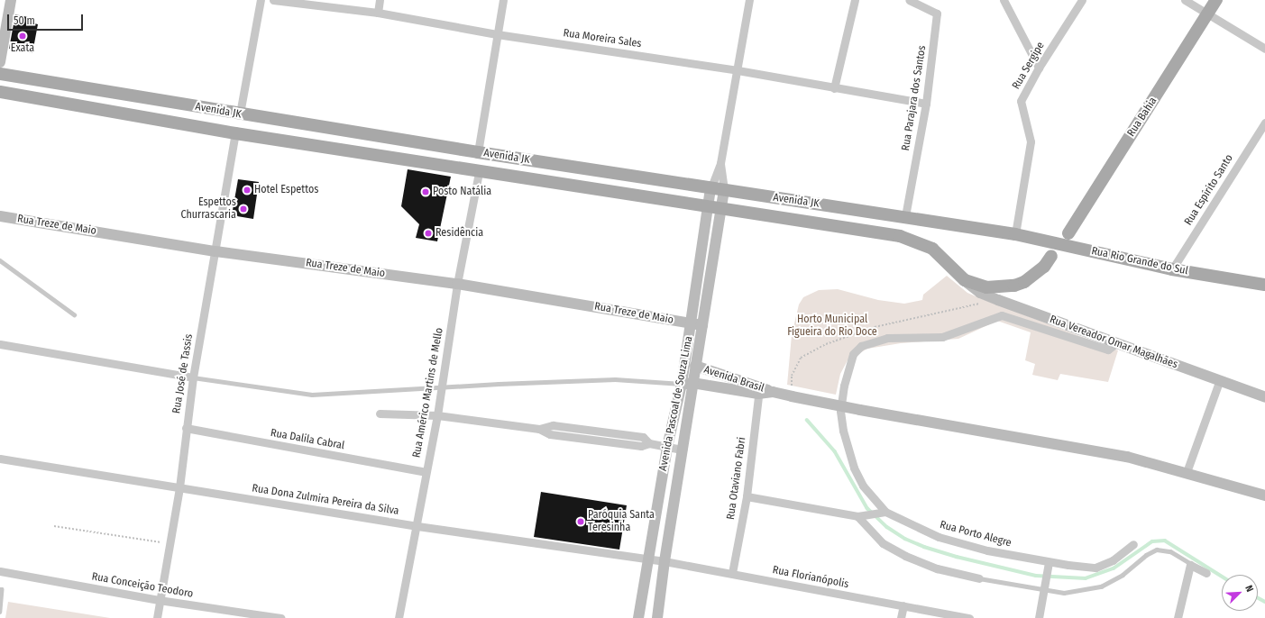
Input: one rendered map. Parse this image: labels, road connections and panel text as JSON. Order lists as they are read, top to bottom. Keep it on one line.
{"streets":{"main road":["Avenida JK","Rua Bahia","Rua Rio Grande do Sul"],"street":["Rua Moreira Sales","Rua Sergipe","Rua Parajara dos Santos","Rua Espírito Santo","Rua Treze de Maio","Rua Vereador Omar Magalhães","Rua José de Tassis","Avenida Brasil","Rua Américo Martins de Mello","Avenida Pascoal de Souza Lima","Rua Dalila Cabral","Rua Otaviano Fabri","Rua Dona Zulmira Pereira da Silva","Rua Porto Alegre","Rua Florianópolis","Rua Conceição Teodoro"]},"crossings":[["Rua Moreira Sales","Rua Parajara dos Santos"],["Rua Sergipe","Avenida JK"],["Rua Sergipe","Rua Rio Grande do Sul"],["Rua Parajara dos Santos","Avenida JK"],["Avenida JK","Rua Rio Grande do Sul"],["Avenida JK","Rua Vereador Omar Magalhães"],["Avenida JK","Rua José de Tassis"],["Avenida JK","Rua Américo Martins de Mello"],["Avenida JK","Avenida Pascoal de Souza Lima"],["Rua Espírito Santo","Rua Rio Grande do Sul"],["Rua Treze de Maio","Rua José de Tassis"],["Rua Treze de Maio","Rua Américo Martins de Mello"],["Rua Treze de Maio","Avenida Pascoal de Souza Lima"],["Rua José de Tassis","Rua Dalila Cabral"],["Rua José de Tassis","Rua Dona Zulmira Pereira da Silva"],["Rua José de Tassis","Rua Conceição Teodoro"],["Avenida Brasil","Avenida Pascoal de Souza Lima"],["Avenida Brasil","Rua Otaviano Fabri"],["Rua Américo Martins de Mello","Rua Dalila Cabral"],["Rua Américo Martins de Mello","Rua Dona Zulmira Pereira da Silva"],["Avenida Pascoal de Souza Lima","Rua Dona Zulmira Pereira da Silva"],["Avenida Pascoal de Souza Lima","Rua Florianópolis"],["Rua Otaviano Fabri","Rua Florianópolis"],["Rua Dona Zulmira Pereira da Silva","Rua Florianópolis"]],"parks":["Horto Municipal Figueira do Rio Doce"],"places":["Exata","Hotel Espettos","Posto Natália","Espettos Churrascaria","Residência","Paróquia Santa Teresinha"],"scale_bar":"50 m","north":"top right"}
